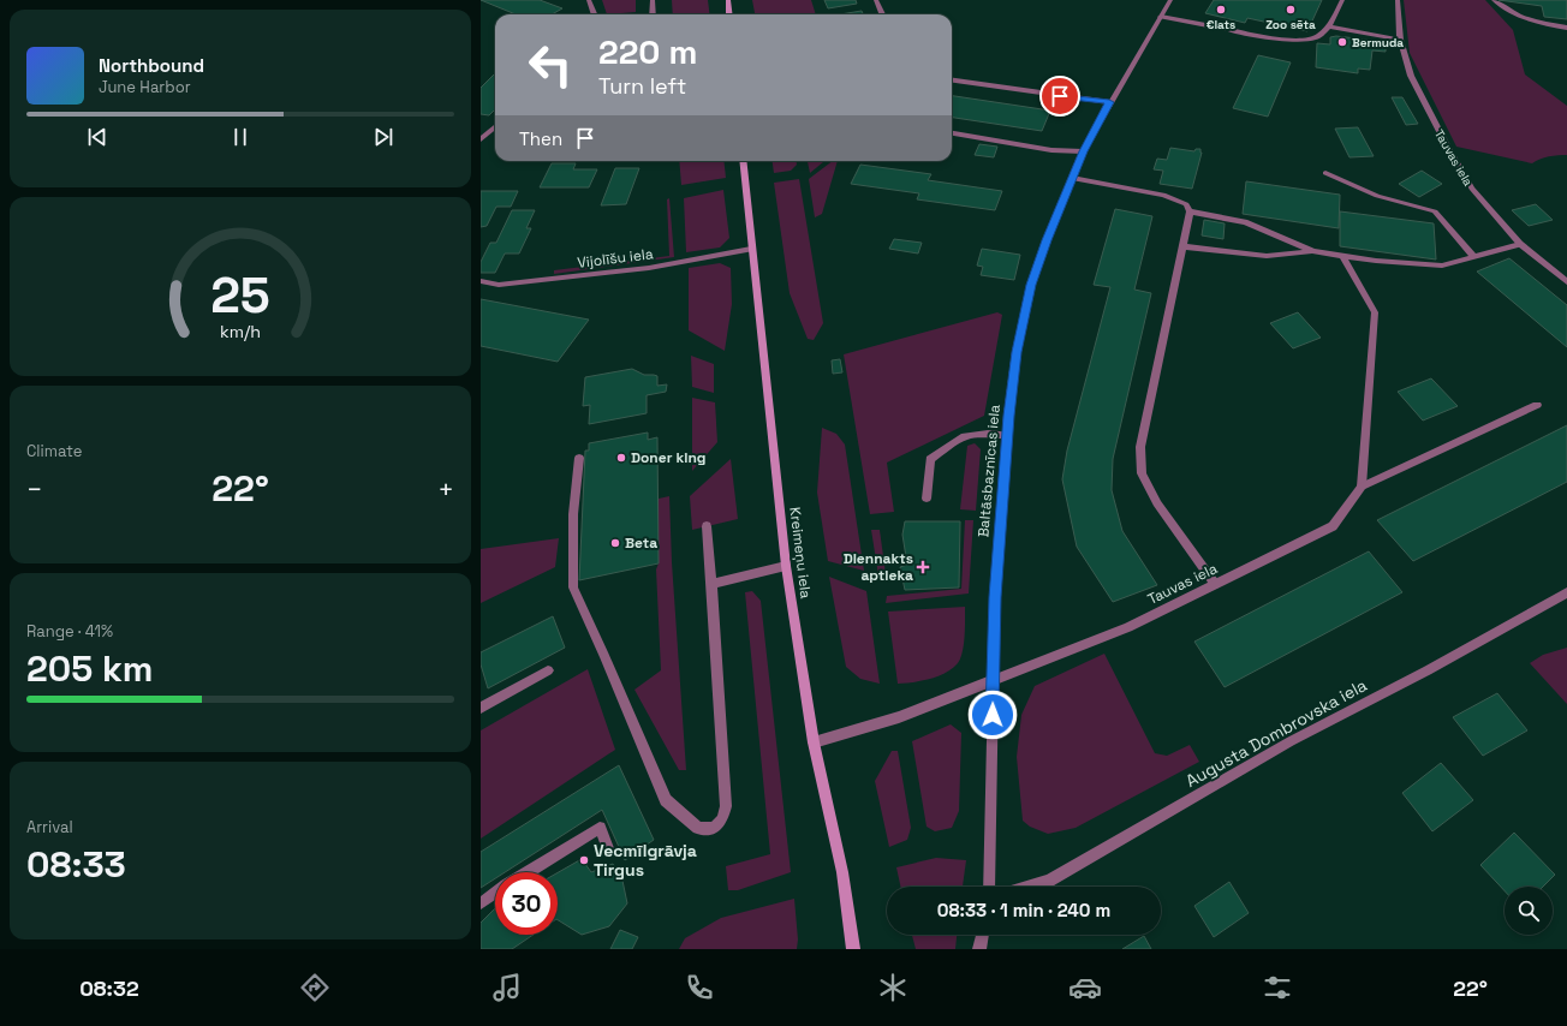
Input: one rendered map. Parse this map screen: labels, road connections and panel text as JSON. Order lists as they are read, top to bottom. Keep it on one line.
{"streets":{"main road":["Kreimeņu iela"],"street":["Tauvas iela","Vijolīšu iela","Baltāsbaznīcas iela","Augusta Dombrovska iela"]},"crossings":[["Tauvas iela","Baltāsbaznīcas iela"],["Tauvas iela","Kreimeņu iela"],["Vijolīšu iela","Kreimeņu iela"]],"places":{"other":["€lats","Zoo sēta","Bermuda","Doner king","Beta","Vecmīlgrāvja Tirgus"],"health":["Diennakts aptieka"]},"page":{"turn":["220 m","Turn left"],"song":["Northbound","June Harbor"],"then":"Then","tile":["Climate",["Range · 41%","205 km"],["Arrival","08:33"]],"heat":["−","22°","+"],"limit":"30","trip":"08:33 · 1 min · 240 m","tabs":["08:32","22°"],"gauge":["25","km/h"]}}
